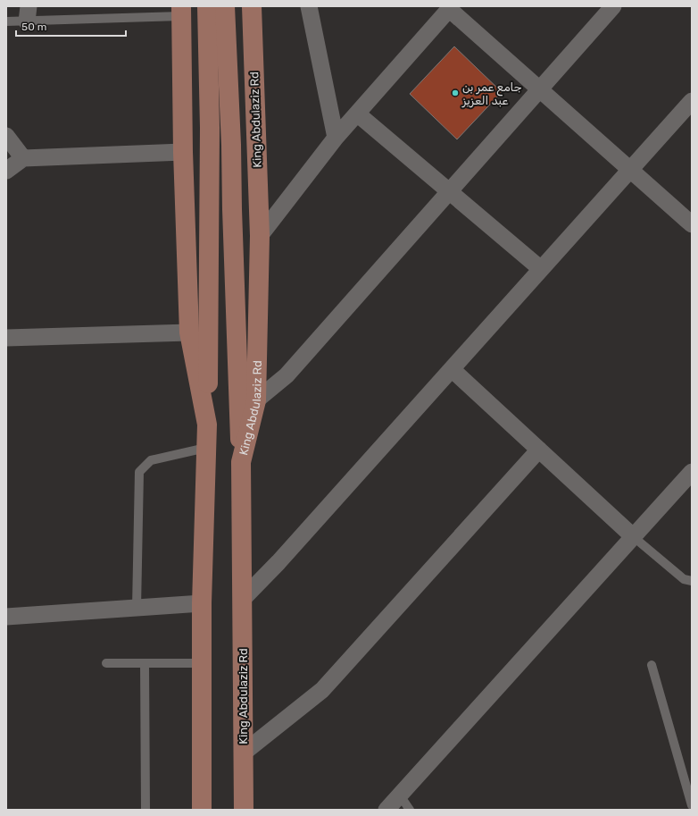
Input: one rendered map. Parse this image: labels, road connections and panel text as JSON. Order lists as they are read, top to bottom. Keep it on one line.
{"streets":{"main road":["King Abdulaziz Rd"]},"places":["جامع عمر بن عبد العزيز"],"scale_bar":"50 m"}
